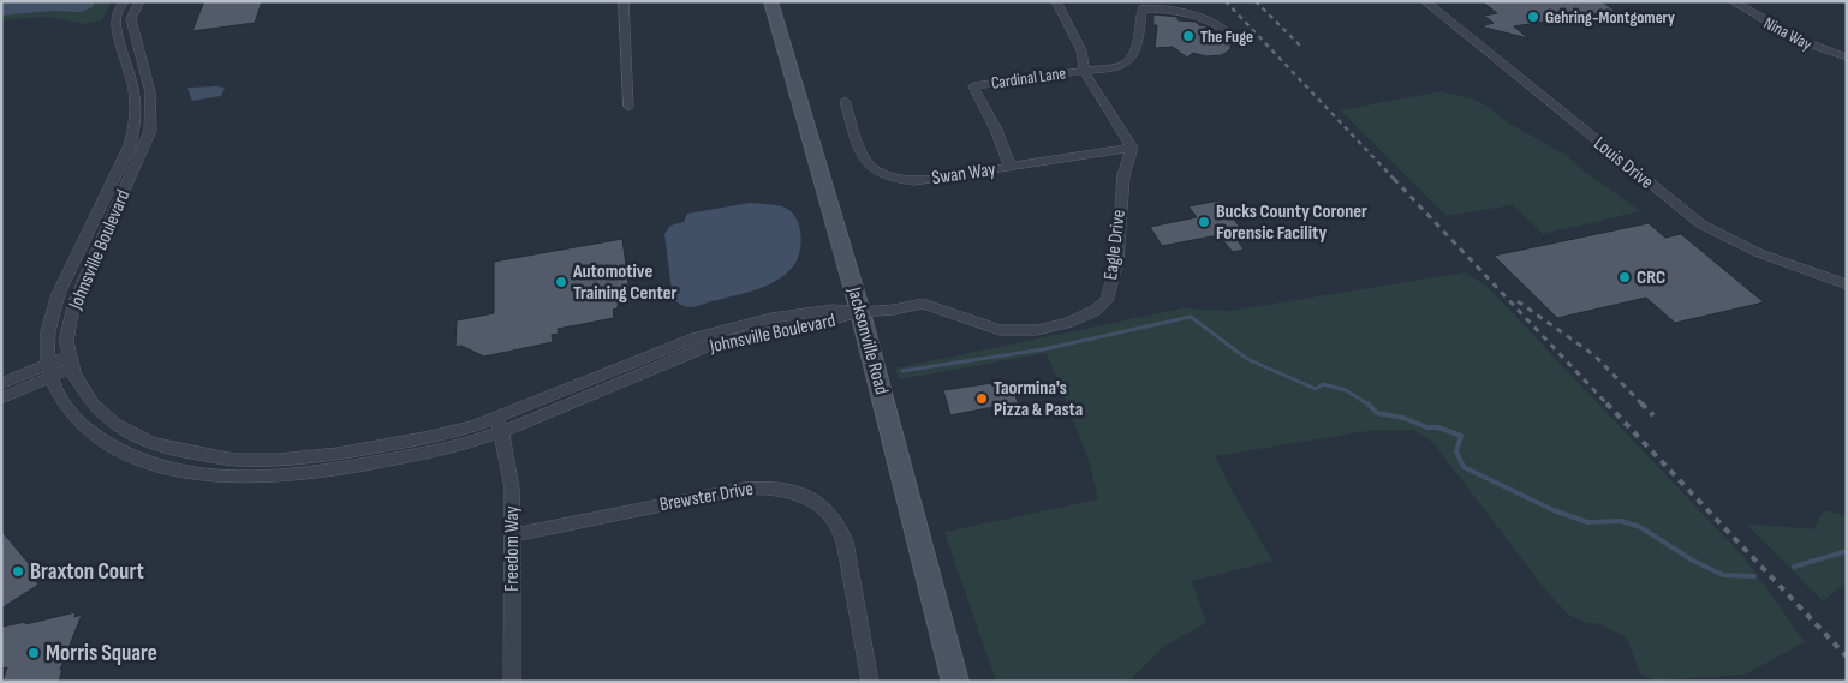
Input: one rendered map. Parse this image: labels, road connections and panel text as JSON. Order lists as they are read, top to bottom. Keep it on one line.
{"streets":{"main road":["Jacksonville Road"],"street":["Nina Way","Cardinal Lane","Louis Drive","Swan Way","Eagle Drive","Johnsville Boulevard","Brewster Drive","Freedom Way"]},"crossings":[["Cardinal Lane","Swan Way"],["Swan Way","Eagle Drive"],["Eagle Drive","Johnsville Boulevard"],["Eagle Drive","Jacksonville Road"],["Johnsville Boulevard","Jacksonville Road"],["Johnsville Boulevard","Freedom Way"],["Brewster Drive","Freedom Way"]],"places":["Gehring-Montgomery","The Fuge","Bucks County Coroner Forensic Facility","CRC","Automotive Training Center","Taormina's Pizza & Pasta","Braxton Court","Morris Square"]}
